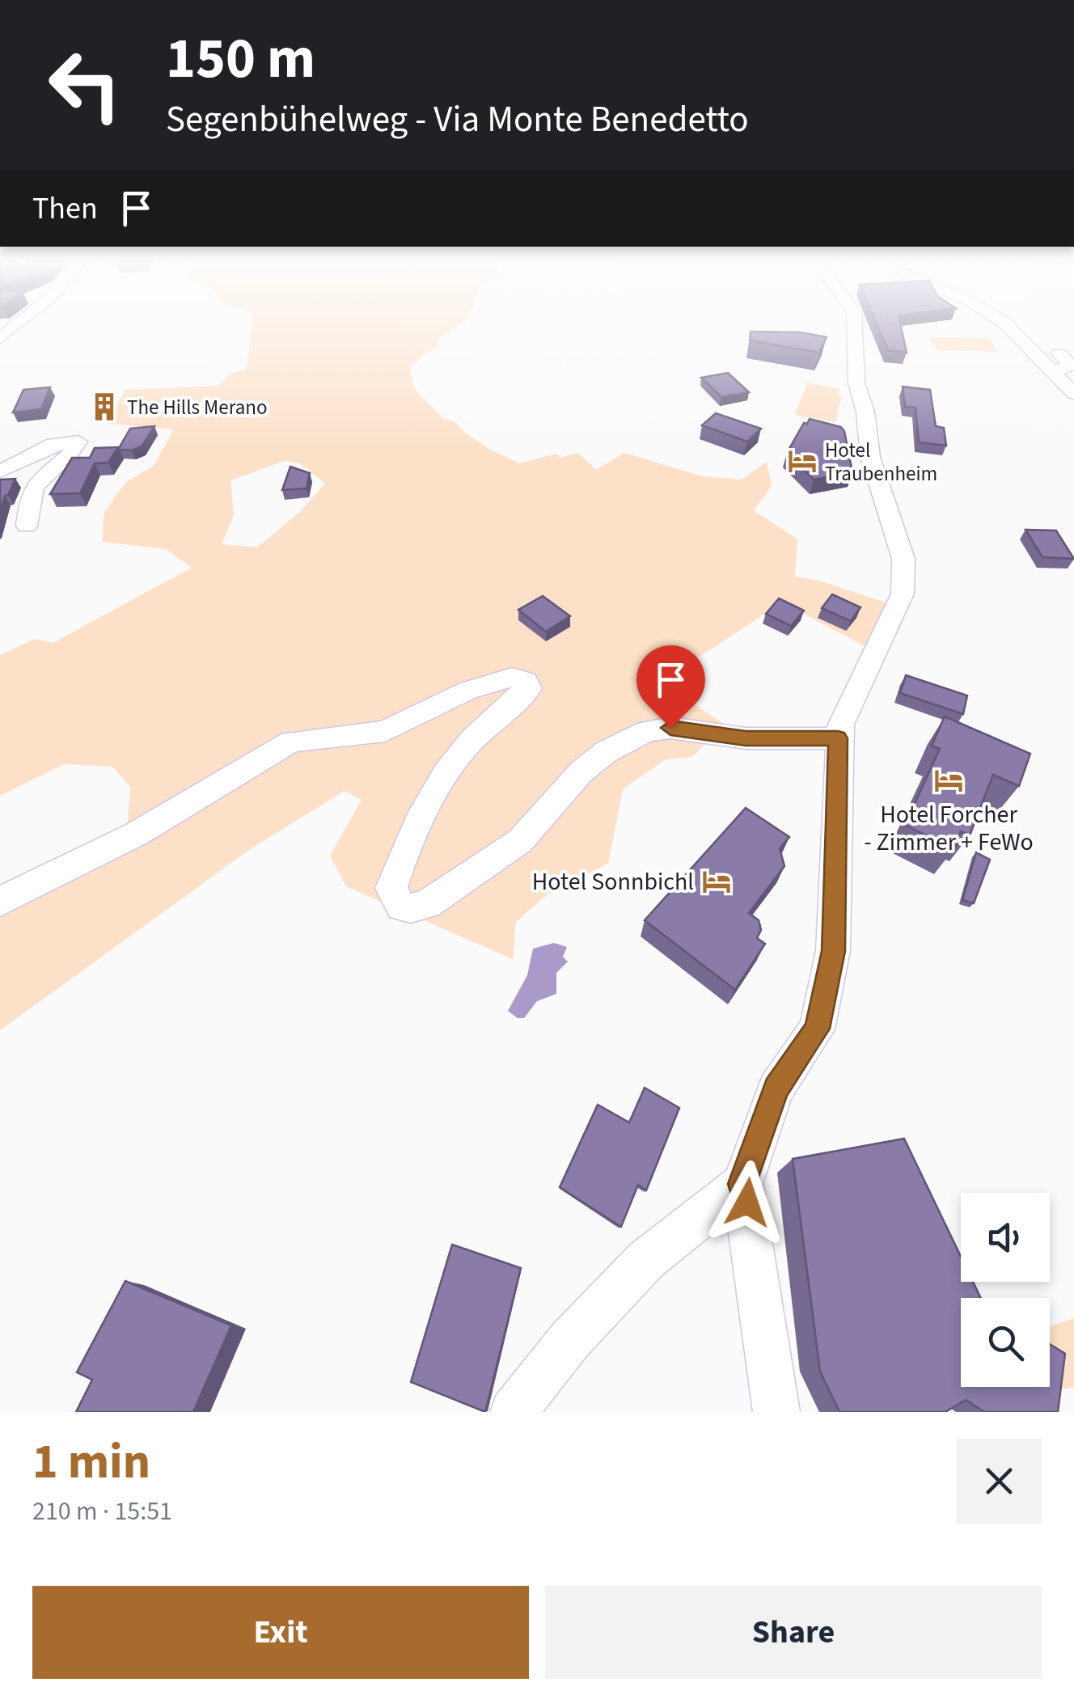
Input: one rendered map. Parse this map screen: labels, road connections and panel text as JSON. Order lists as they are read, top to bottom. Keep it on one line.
{"places":{"building":["The Hills Merano"],"hotel":["Hotel Traubenheim","Hotel Forcher - Zimmer + FeWo","Hotel Sonnbichl"]},"page":{"turn":["150 m","Segenbühelweg - Via Monte Benedetto"],"then":"Then","heading":["1 min","210 m · 15:51"],"buttons":["Exit","Share"]}}
